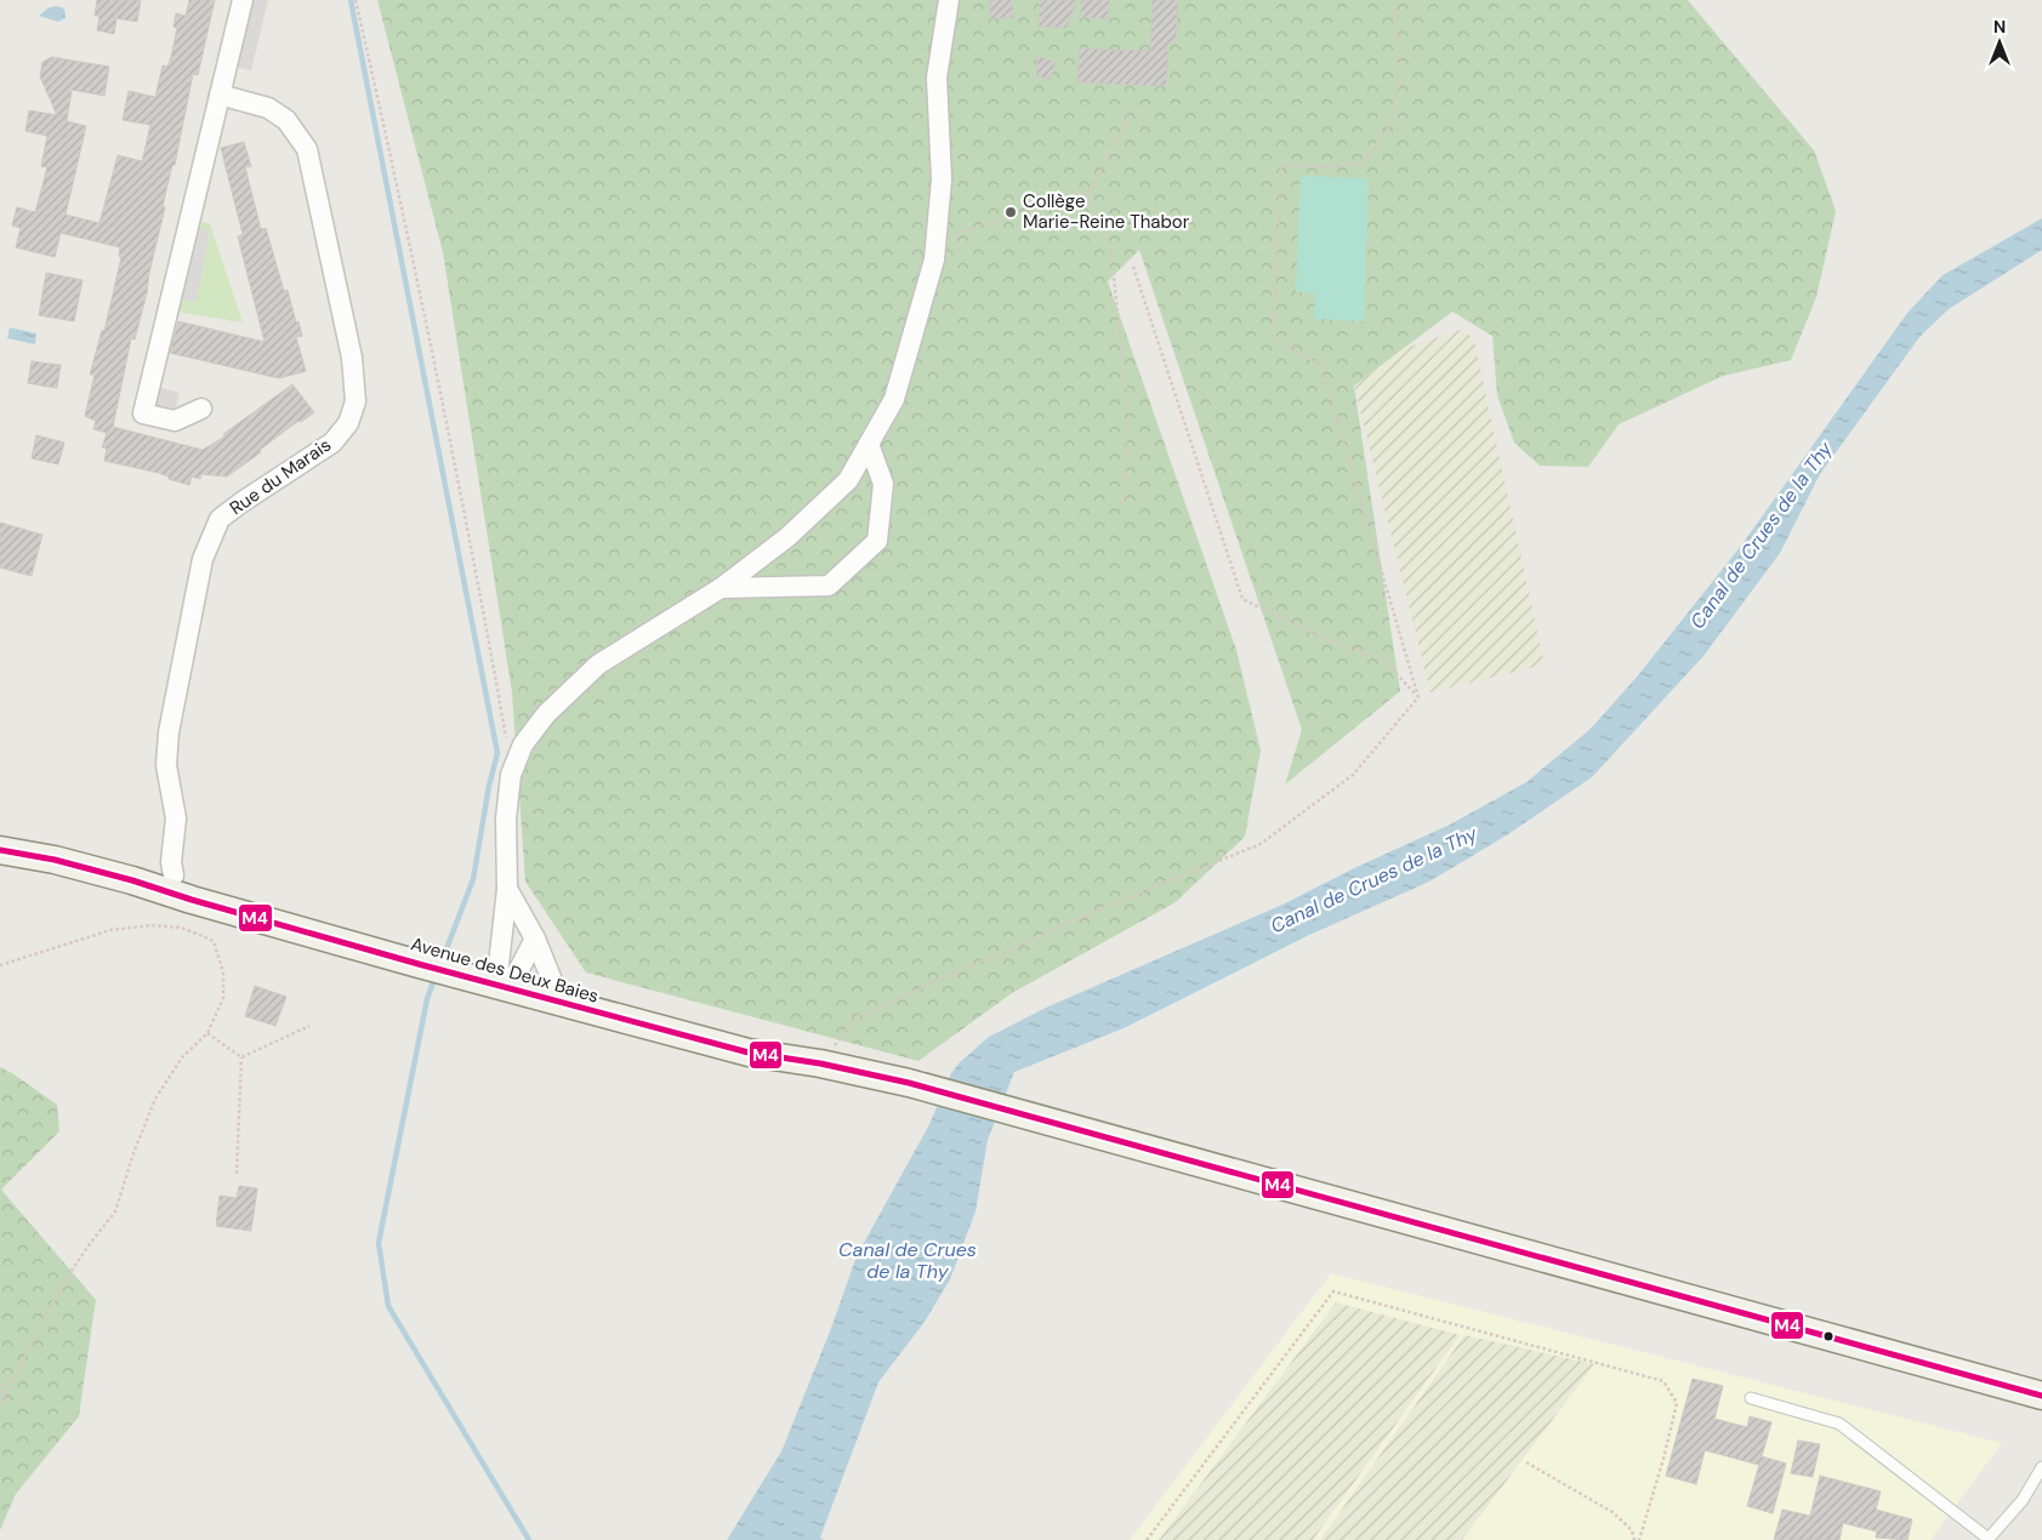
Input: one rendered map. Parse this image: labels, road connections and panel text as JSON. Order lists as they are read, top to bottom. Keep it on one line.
{"streets":{"main road":["Avenue des Deux Baies"],"street":["Rue du Marais"]},"crossings":[["Rue du Marais","Avenue des Deux Baies"]],"water":["Canal de Crues de la Thy"],"places":["Collège Marie-Reine Thabor"],"lines":["transit line M4"],"north":"top"}
